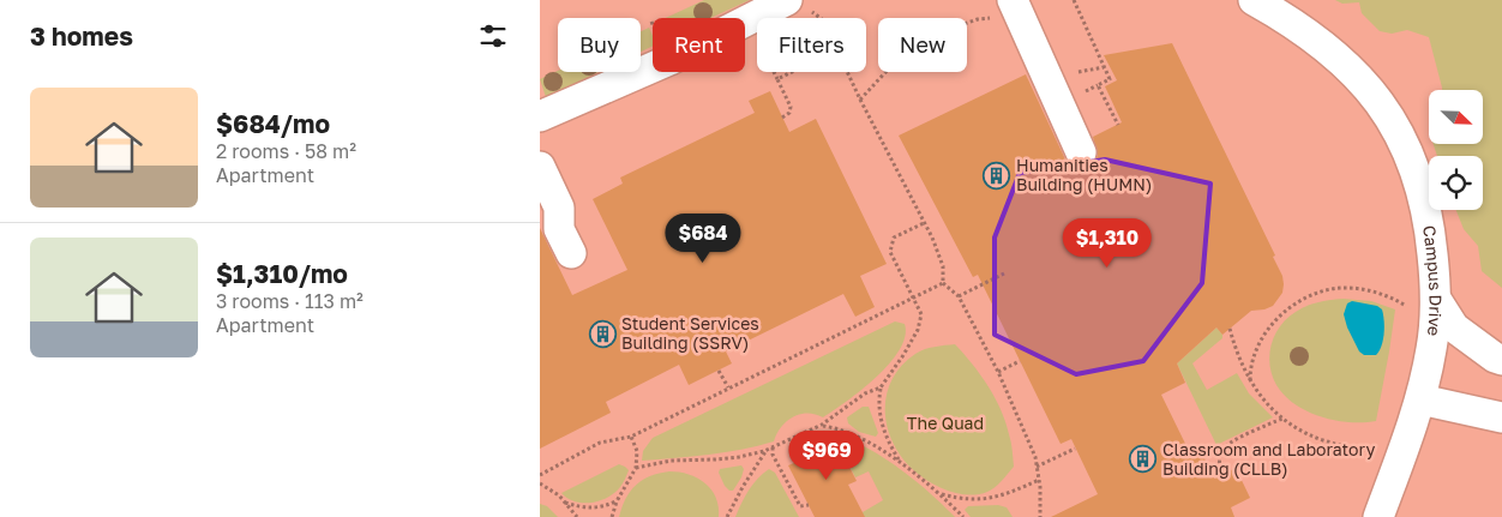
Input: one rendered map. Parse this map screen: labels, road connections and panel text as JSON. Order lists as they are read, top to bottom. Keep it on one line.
{"streets":{"street":["Campus Drive"]},"parks":["The Quad"],"places":{"building":["Humanities Building (HUMN)","Student Services Building (SSRV)","Classroom and Laboratory Building (CLLB)"]},"north":"bottom right","page":{"heading":"3 homes","chip":["Buy","Rent","Filters","New"],"list":[{"name":"$684/mo","note":"2 rooms · 58 m² · Apartment"},{"name":"$1,310/mo","note":"3 rooms · 113 m² · Apartment"}],"price":["$684","$1,310","$969"]}}
